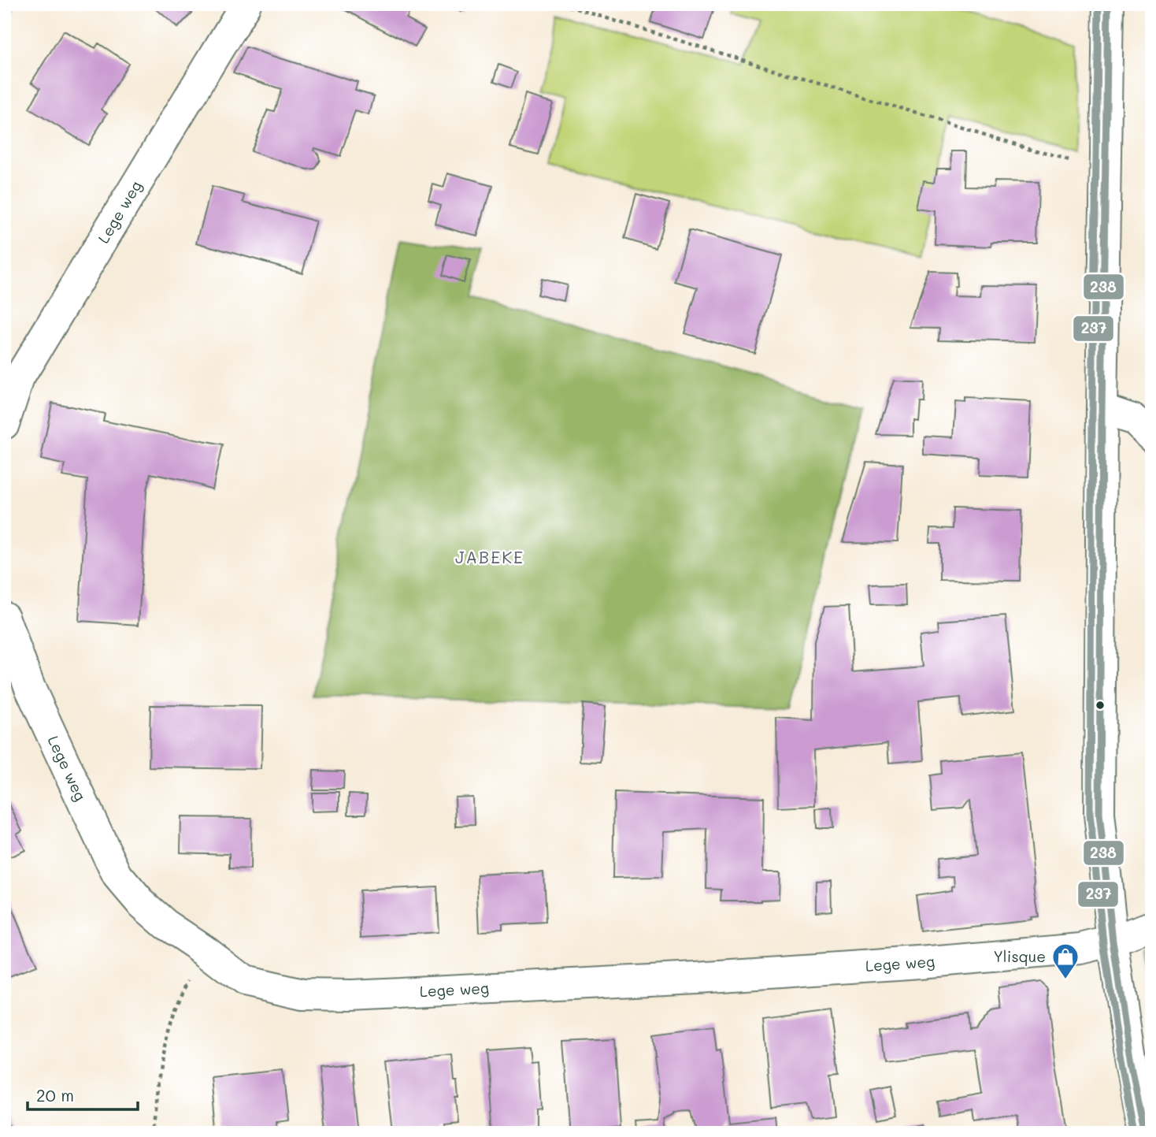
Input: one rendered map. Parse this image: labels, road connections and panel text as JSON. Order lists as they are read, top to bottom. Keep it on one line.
{"streets":{"street":["Lege weg"]},"districts":["JABEKE"],"places":{"shop":["Ylisque"]},"lines":["transit line 238","transit line 237"],"scale_bar":"20 m"}
